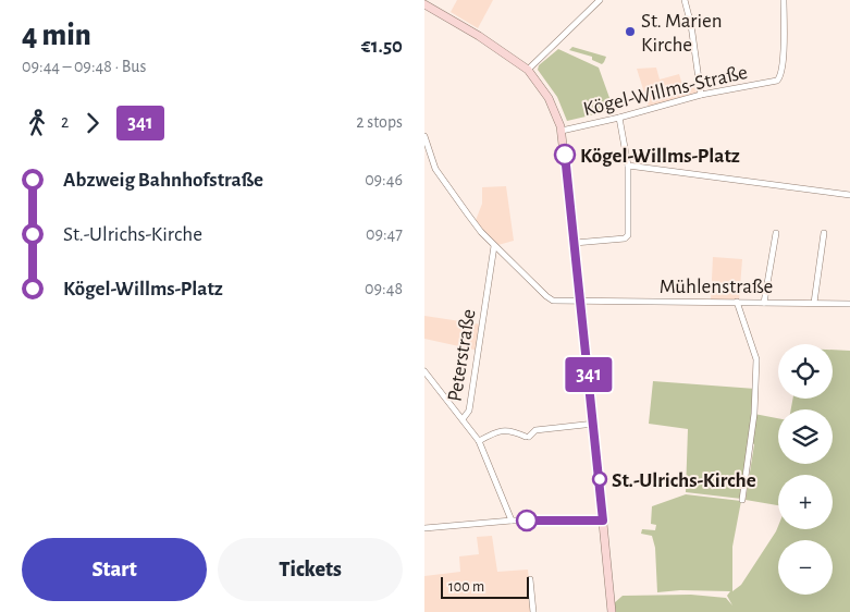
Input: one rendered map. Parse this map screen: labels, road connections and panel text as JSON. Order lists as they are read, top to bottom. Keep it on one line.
{"streets":{"street":["Kögel-Willms-Straße","Mühlenstraße","Peterstraße"]},"crossings":[["Mühlenstraße","Peterstraße"]],"places":["St. Marien Kirche","Kögel-Willms-Platz","St.-Ulrichs-Kirche"],"lines":["bus line 341"],"scale_bar":"100 m","page":{"heading":["4 min","09:44 – 09:48 · Bus","€1.50"],"on_map":"341","legs":["2","341","2 stops"],"list":[{"name":"Abzweig Bahnhofstraße","value":"09:46"},{"name":"St.-Ulrichs-Kirche","value":"09:47"},{"name":"Kögel-Willms-Platz","value":"09:48"}],"map_buttons":["+","−"],"buttons":["Start","Tickets"],"scale":"100 m"}}
